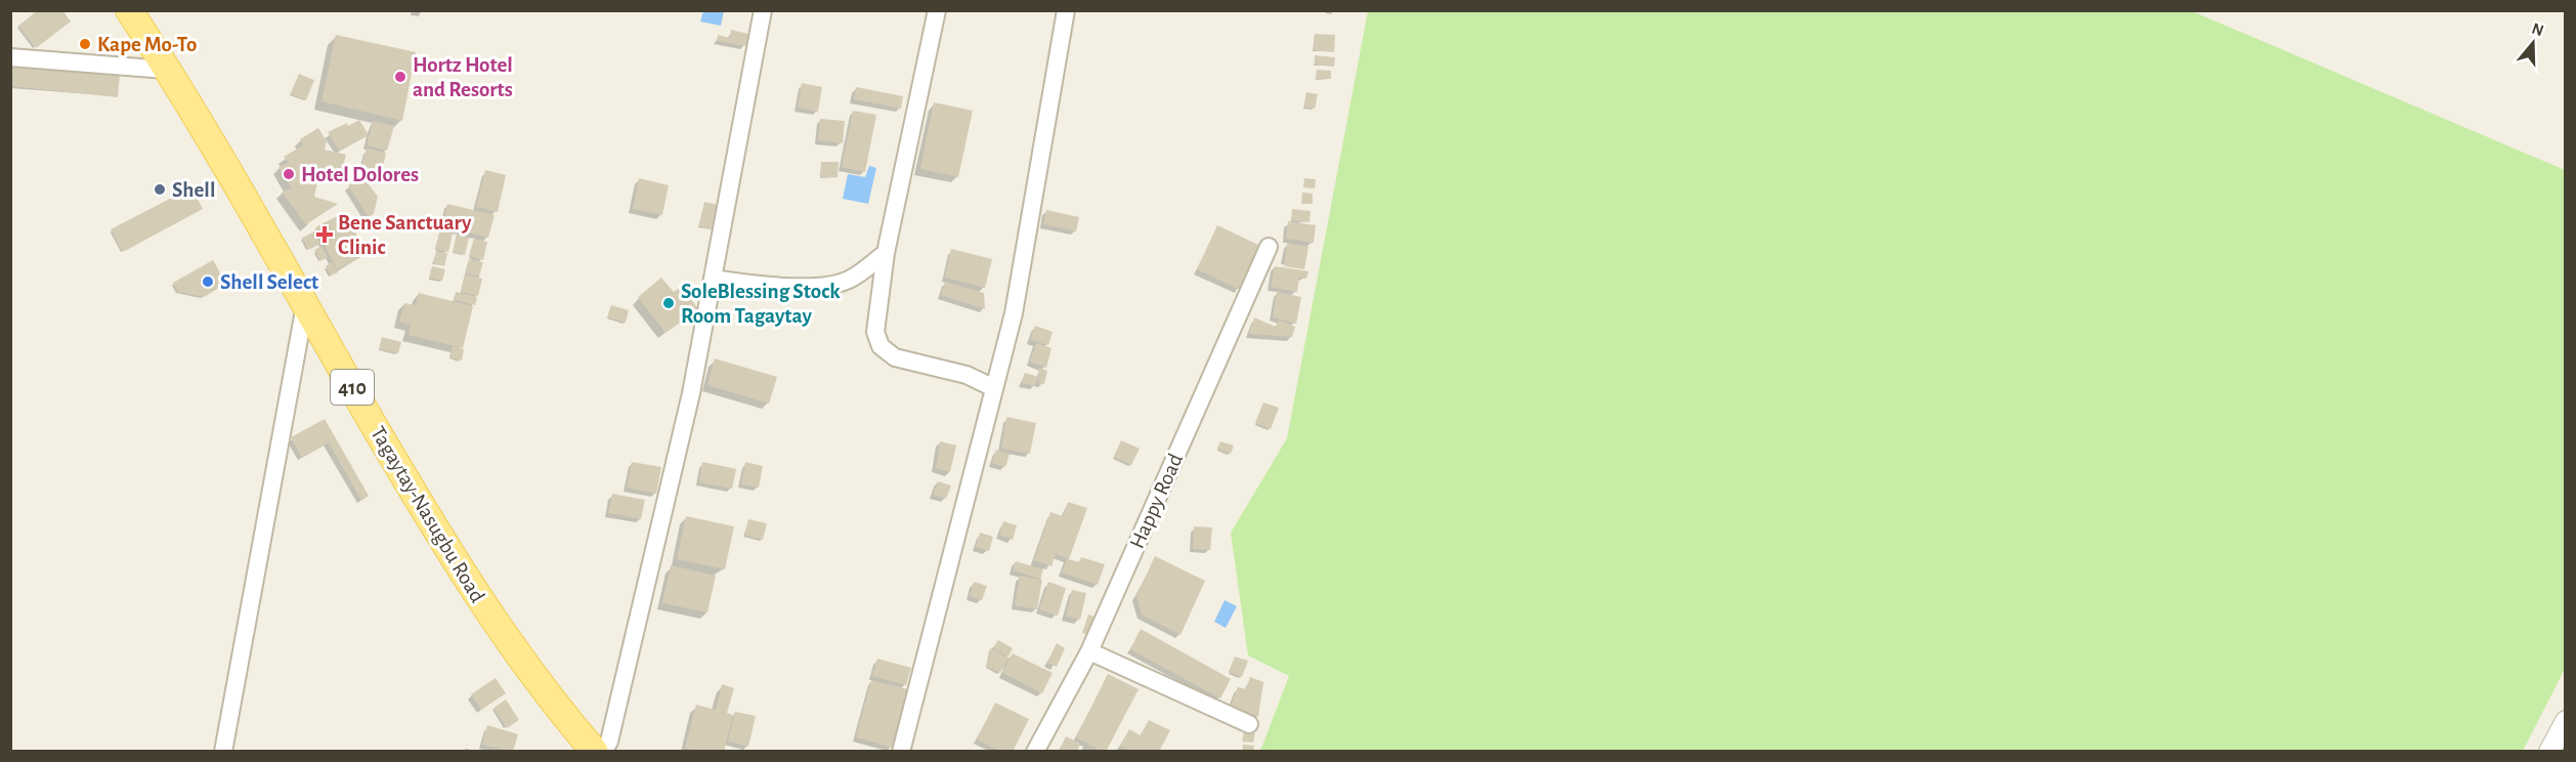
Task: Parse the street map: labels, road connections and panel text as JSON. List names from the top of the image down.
{
  "streets": {
    "main road": ["410", "Tagaytay-Nasugbu Road"],
    "street": ["Happy Road"]
  },
  "places": {
    "other": [
      "Kape Mo-To",
      "Hortz Hotel and Resorts",
      "Hotel Dolores",
      "Shell",
      "Shell Select",
      "SoleBlessing Stock Room Tagaytay"
    ],
    "health": ["Bene Sanctuary Clinic"]
  },
  "north": "top"
}
